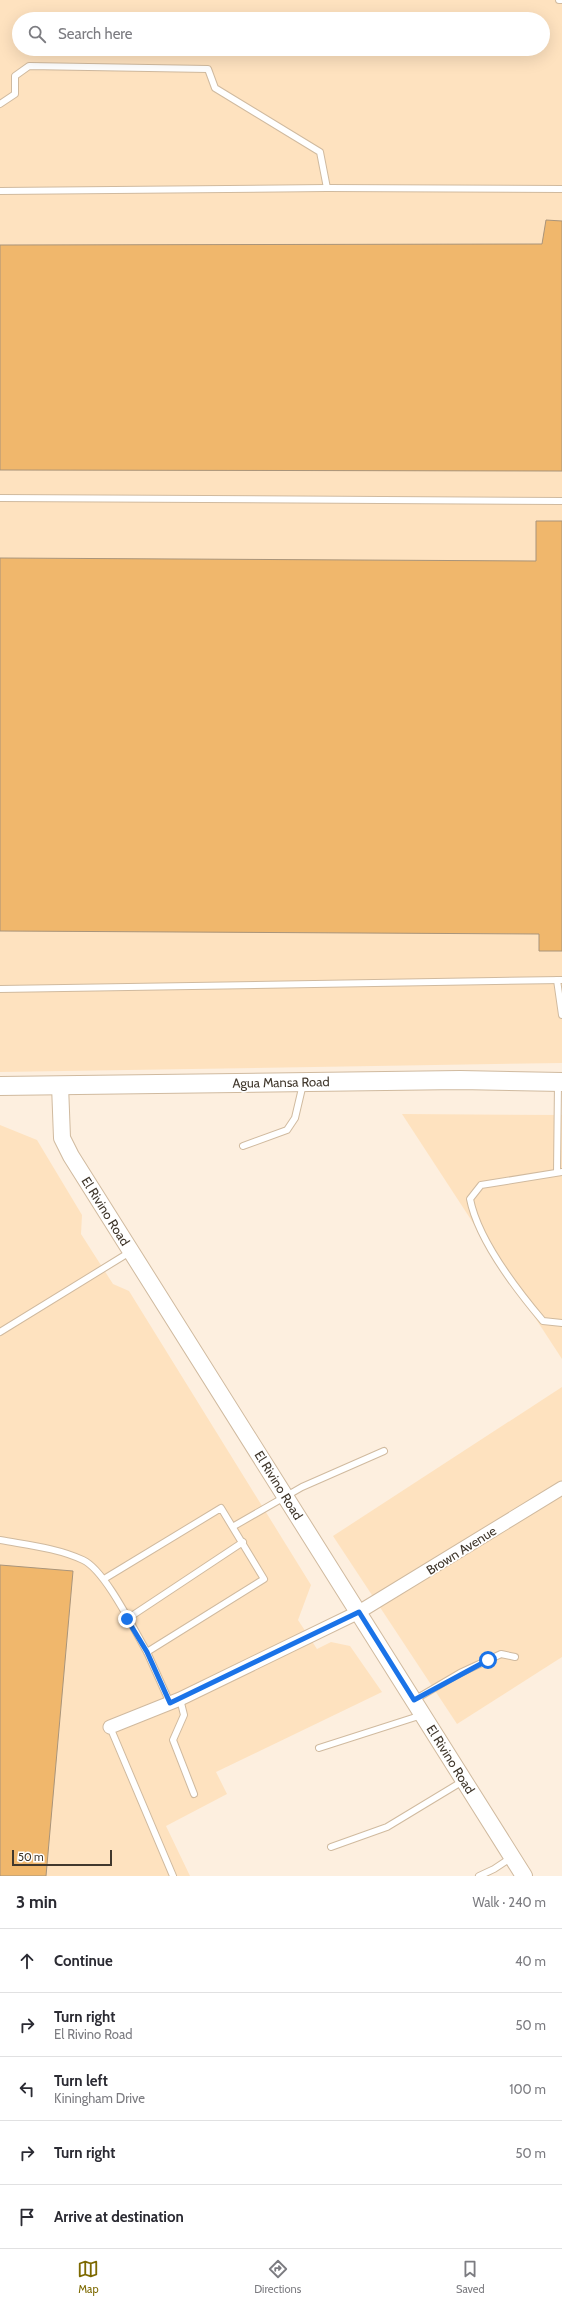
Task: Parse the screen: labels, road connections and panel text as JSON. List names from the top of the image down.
{
  "streets": {
    "main road": ["Agua Mansa Road"],
    "street": ["El Rivino Road", "Brown Avenue"]
  },
  "crossings": [
    ["Agua Mansa Road", "El Rivino Road"],
    ["El Rivino Road", "Brown Avenue"]
  ],
  "scale_bar": "50 m",
  "page": {
    "search": "Search here",
    "scale": "50 m",
    "heading": ["3 min", "Walk · 240 m"],
    "list": [
      ["Continue", "40 m"],
      ["Turn right", "El Rivino Road", "50 m"],
      ["Turn left", "Kiningham Drive", "100 m"],
      ["Turn right", "50 m"],
      "Arrive at destination"
    ],
    "nav": ["Map", "Directions", "Saved"]
  }
}
